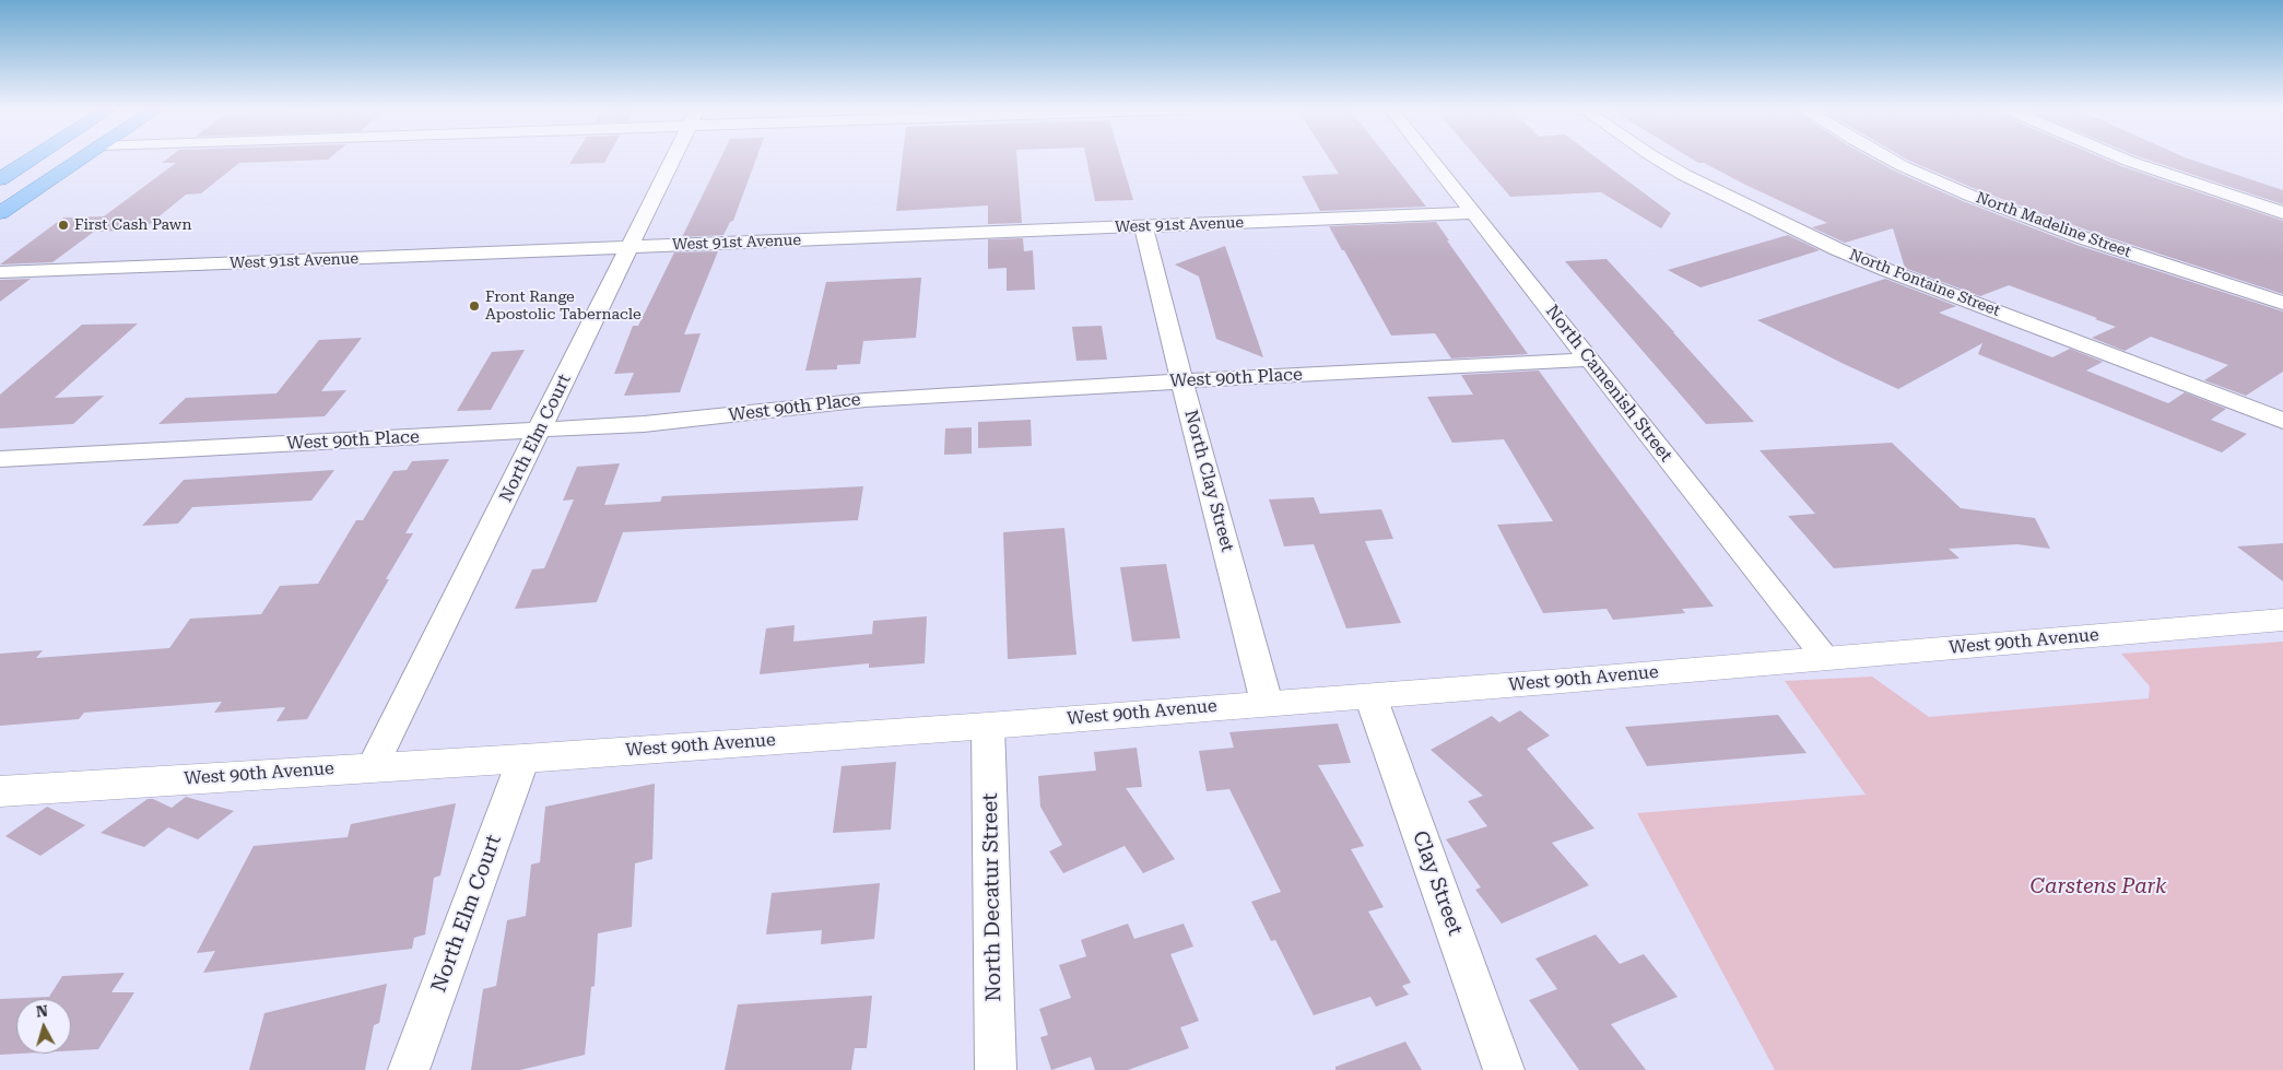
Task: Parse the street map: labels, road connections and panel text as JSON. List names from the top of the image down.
{
  "streets": {
    "street": [
      "West 91st Avenue",
      "North Madeline Street",
      "North Fontaine Street",
      "West 90th Place",
      "North Camenish Street",
      "North Elm Court",
      "North Clay Street",
      "West 90th Avenue",
      "Clay Street",
      "North Decatur Street"
    ]
  },
  "crossings": [
    ["West 91st Avenue", "North Camenish Street"],
    ["West 91st Avenue", "North Elm Court"],
    ["West 91st Avenue", "North Clay Street"],
    ["West 90th Place", "North Camenish Street"],
    ["West 90th Place", "North Elm Court"],
    ["West 90th Place", "North Clay Street"],
    ["North Camenish Street", "West 90th Avenue"],
    ["North Elm Court", "West 90th Avenue"],
    ["North Clay Street", "West 90th Avenue"],
    ["West 90th Avenue", "Clay Street"],
    ["West 90th Avenue", "North Decatur Street"]
  ],
  "parks": ["Carstens Park"],
  "places": ["First Cash Pawn", "Front Range Apostolic Tabernacle"],
  "north": "top"
}
